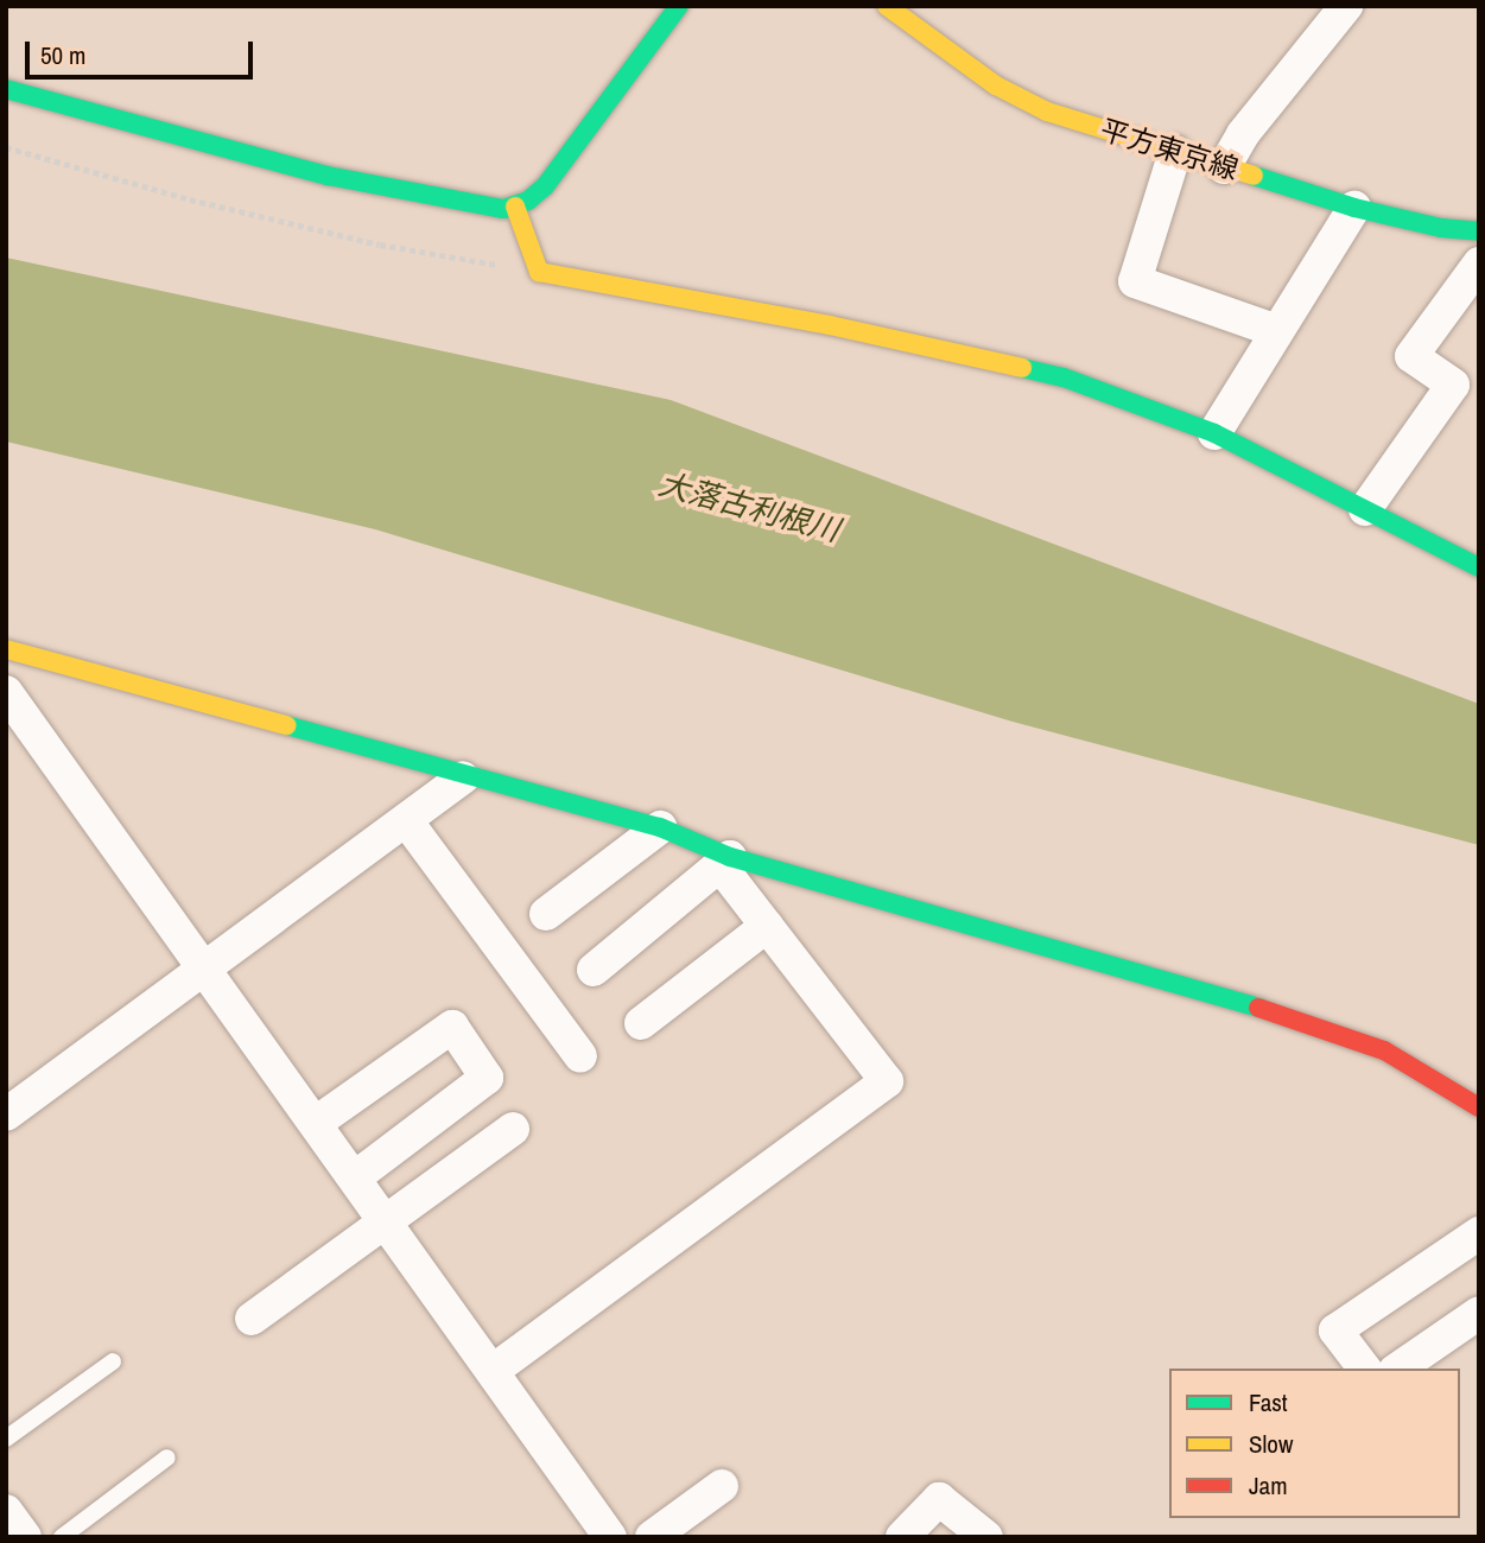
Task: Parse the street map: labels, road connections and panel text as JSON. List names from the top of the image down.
{
  "streets": {
    "street": ["平方東京線"]
  },
  "water": ["大落古利根川"],
  "legend": ["Fast", "Slow", "Jam"],
  "scale_bar": "50 m"
}
